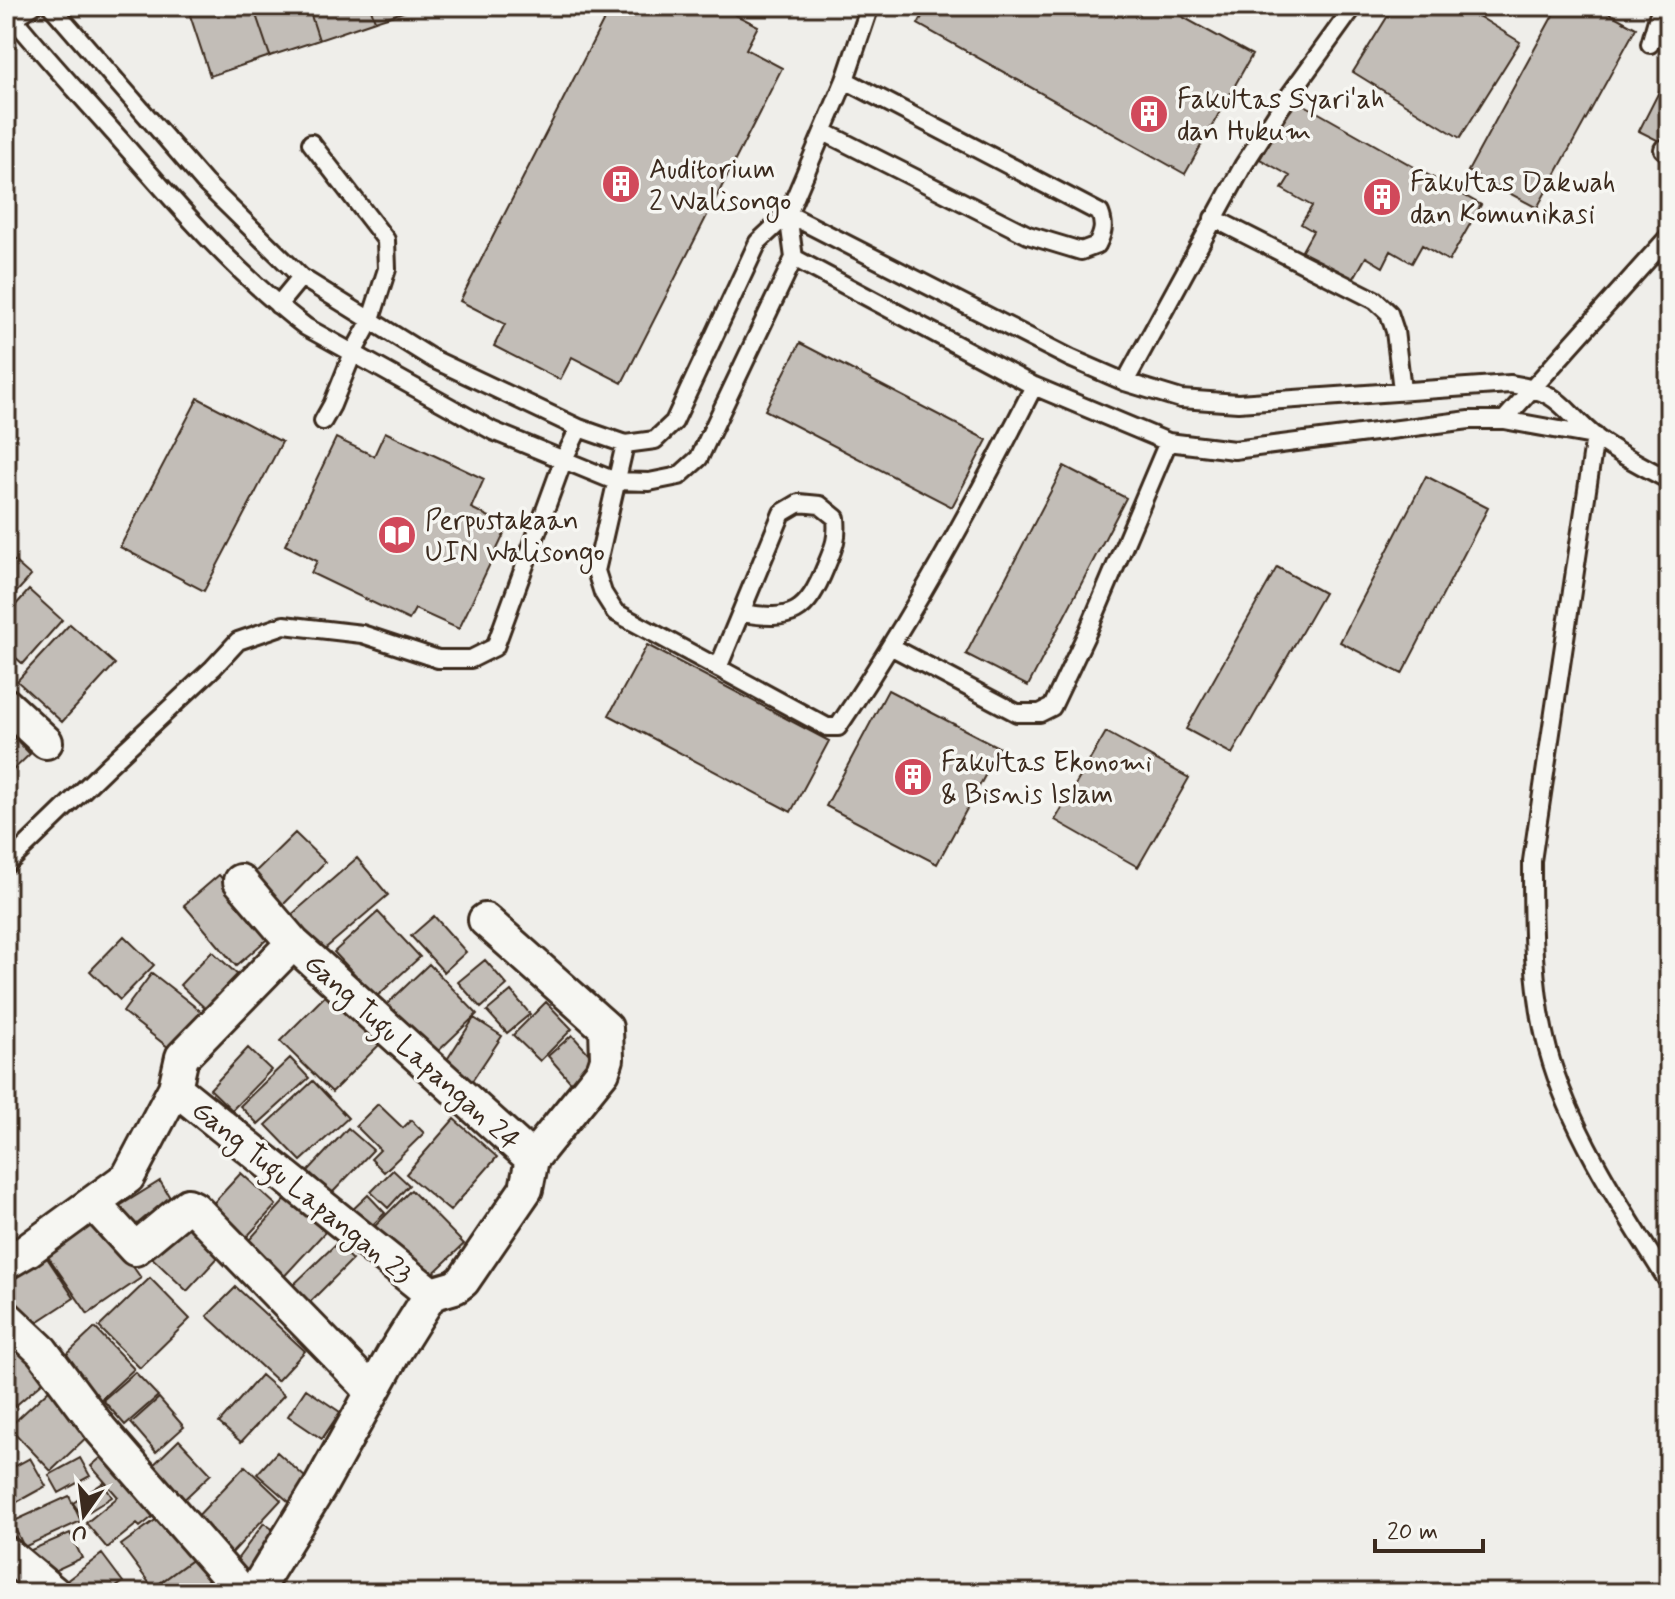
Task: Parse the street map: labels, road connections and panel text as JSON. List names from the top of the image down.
{
  "streets": {
    "street": ["Gang Tugu Lapangan 24", "Gang Tugu Lapangan 23"]
  },
  "crossings": [
    ["Gang Tugu Lapangan 24", "Gang Tugu Lapangan 23"]
  ],
  "places": {
    "building": [
      "Fakultas Syari'ah dan Hukum",
      "Auditorium 2 Walisongo",
      "Fakultas Dakwah dan Komunikasi",
      "Fakultas Ekonomi & Bisnis Islam"
    ],
    "library": ["Perpustakaan UIN Walisongo"]
  },
  "scale_bar": "20 m",
  "north": "bottom"
}
